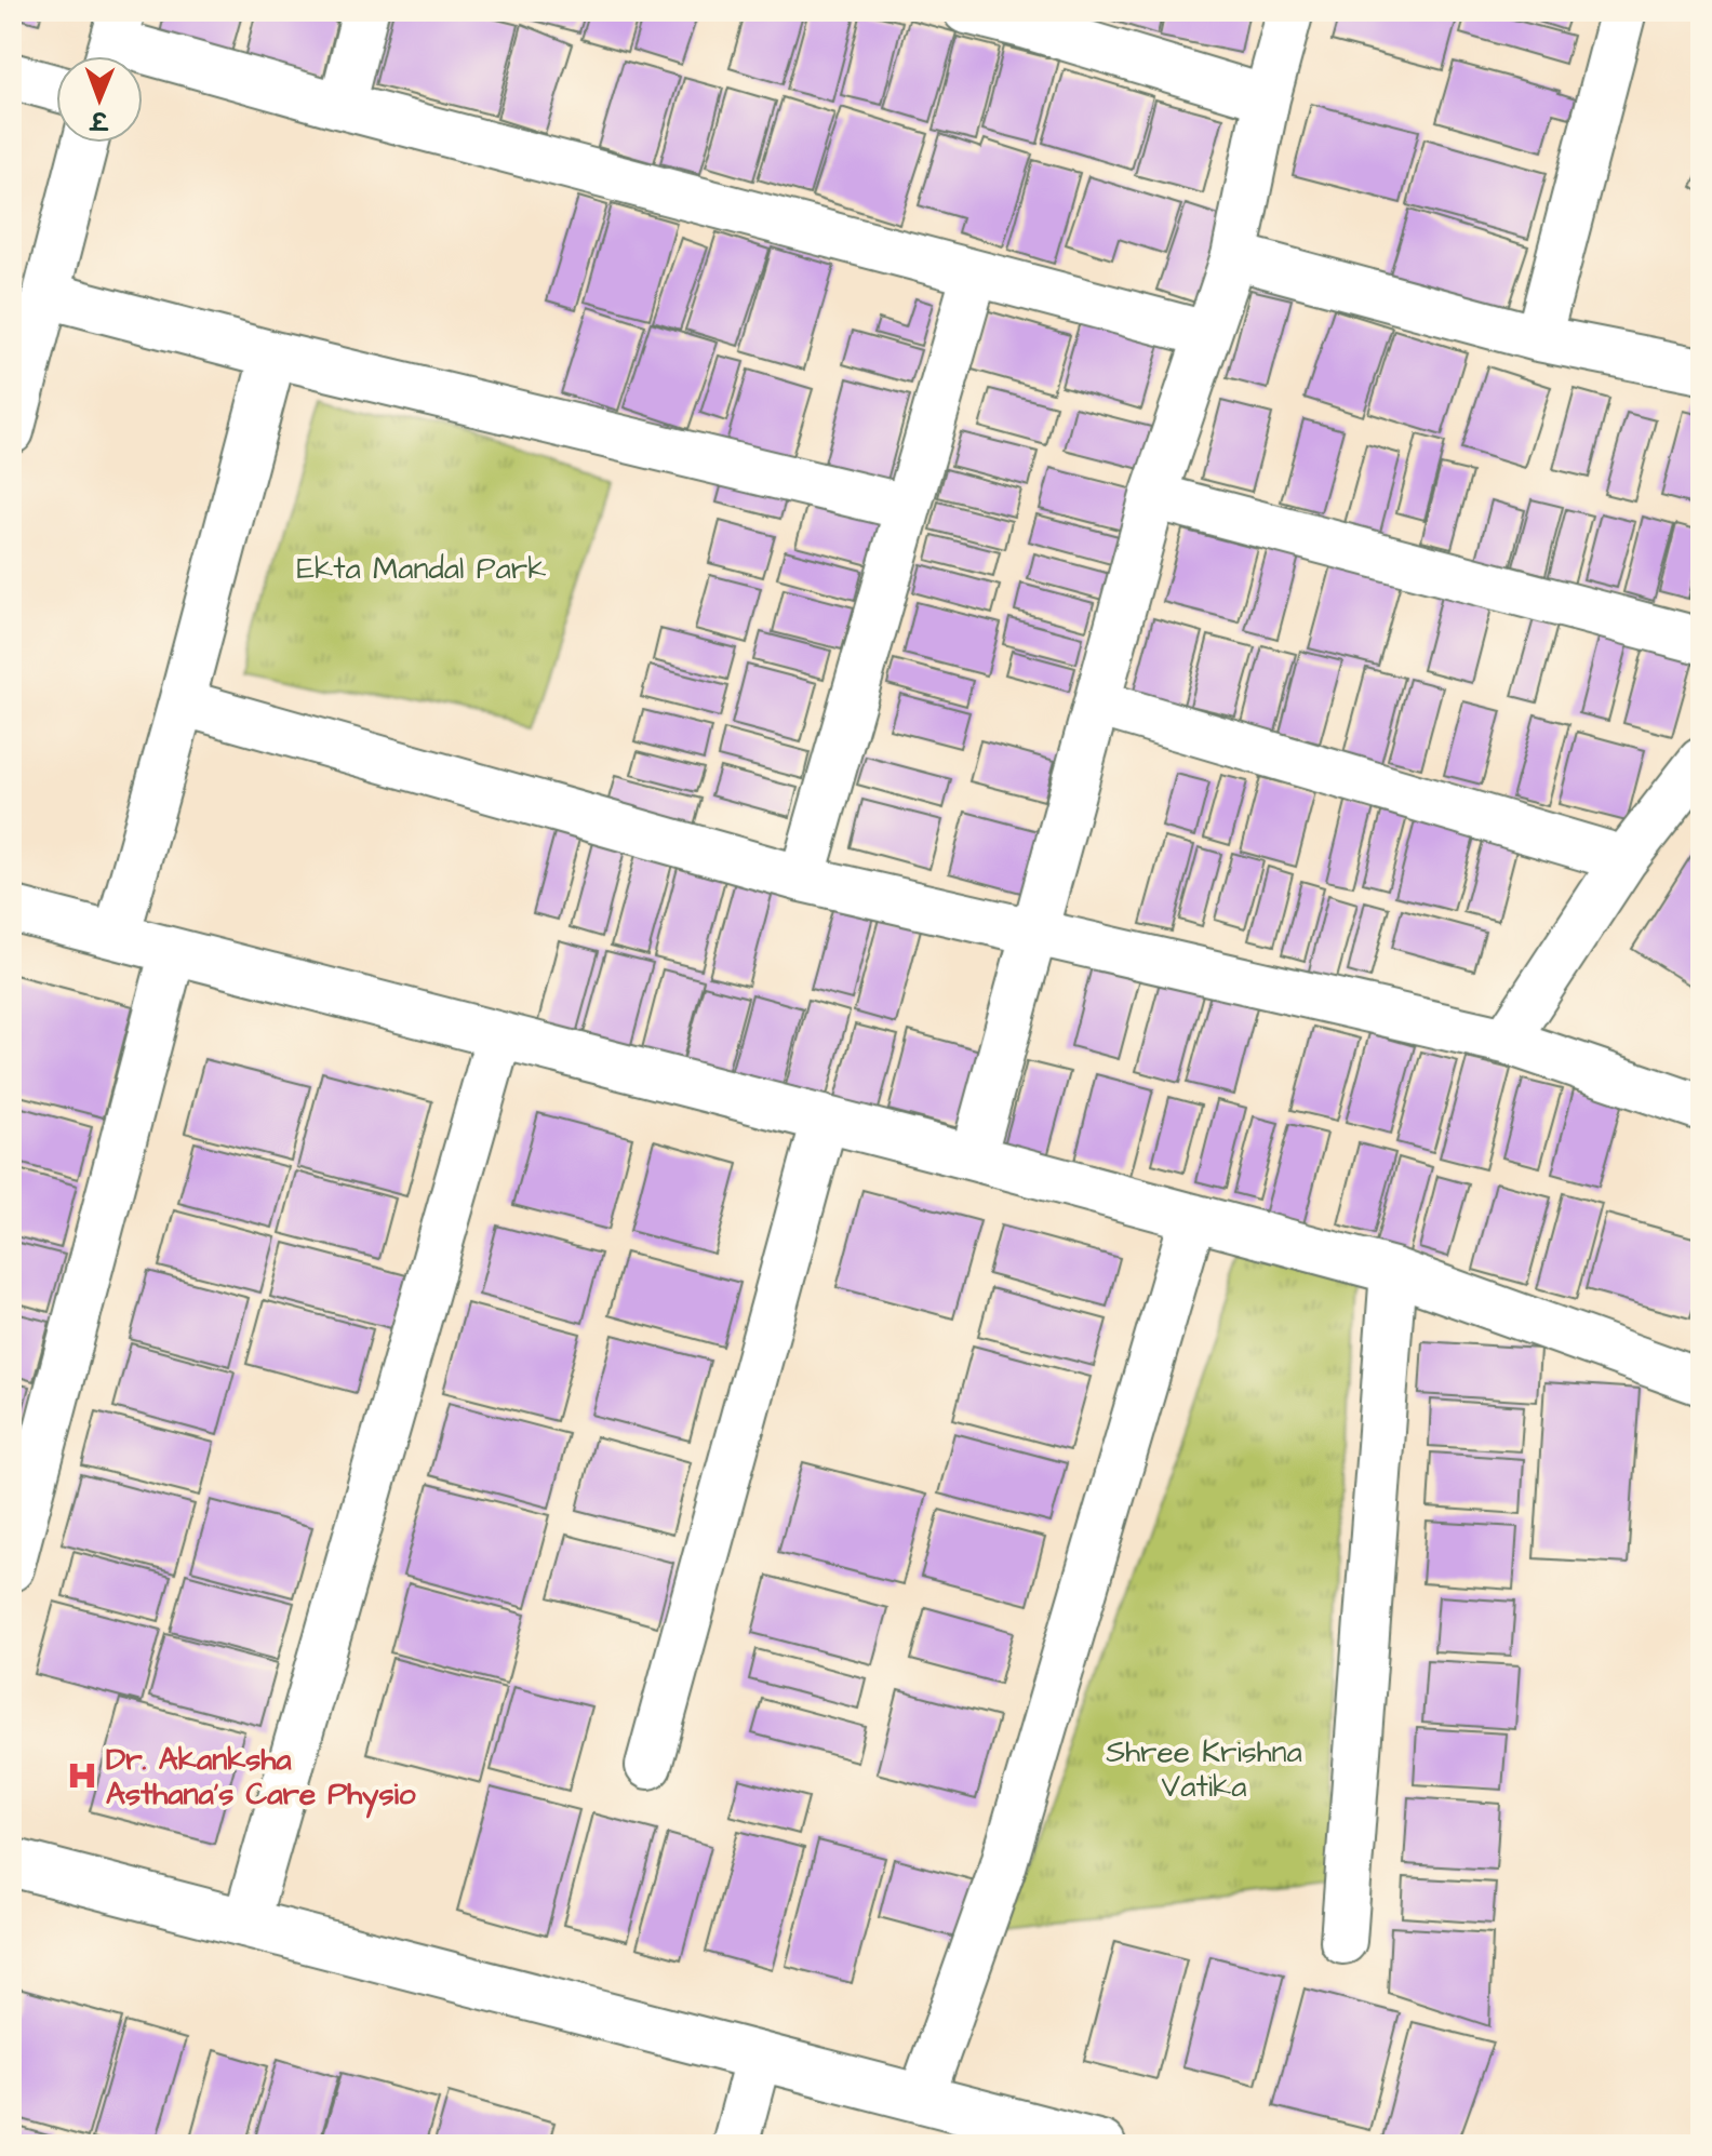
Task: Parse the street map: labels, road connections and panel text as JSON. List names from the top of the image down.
{
  "parks": ["Ekta Mandal Park", "Shree Krishna Vatika"],
  "places": {
    "hospital": ["Dr. Akanksha Asthana's Care Physio"]
  },
  "north": "bottom"
}
